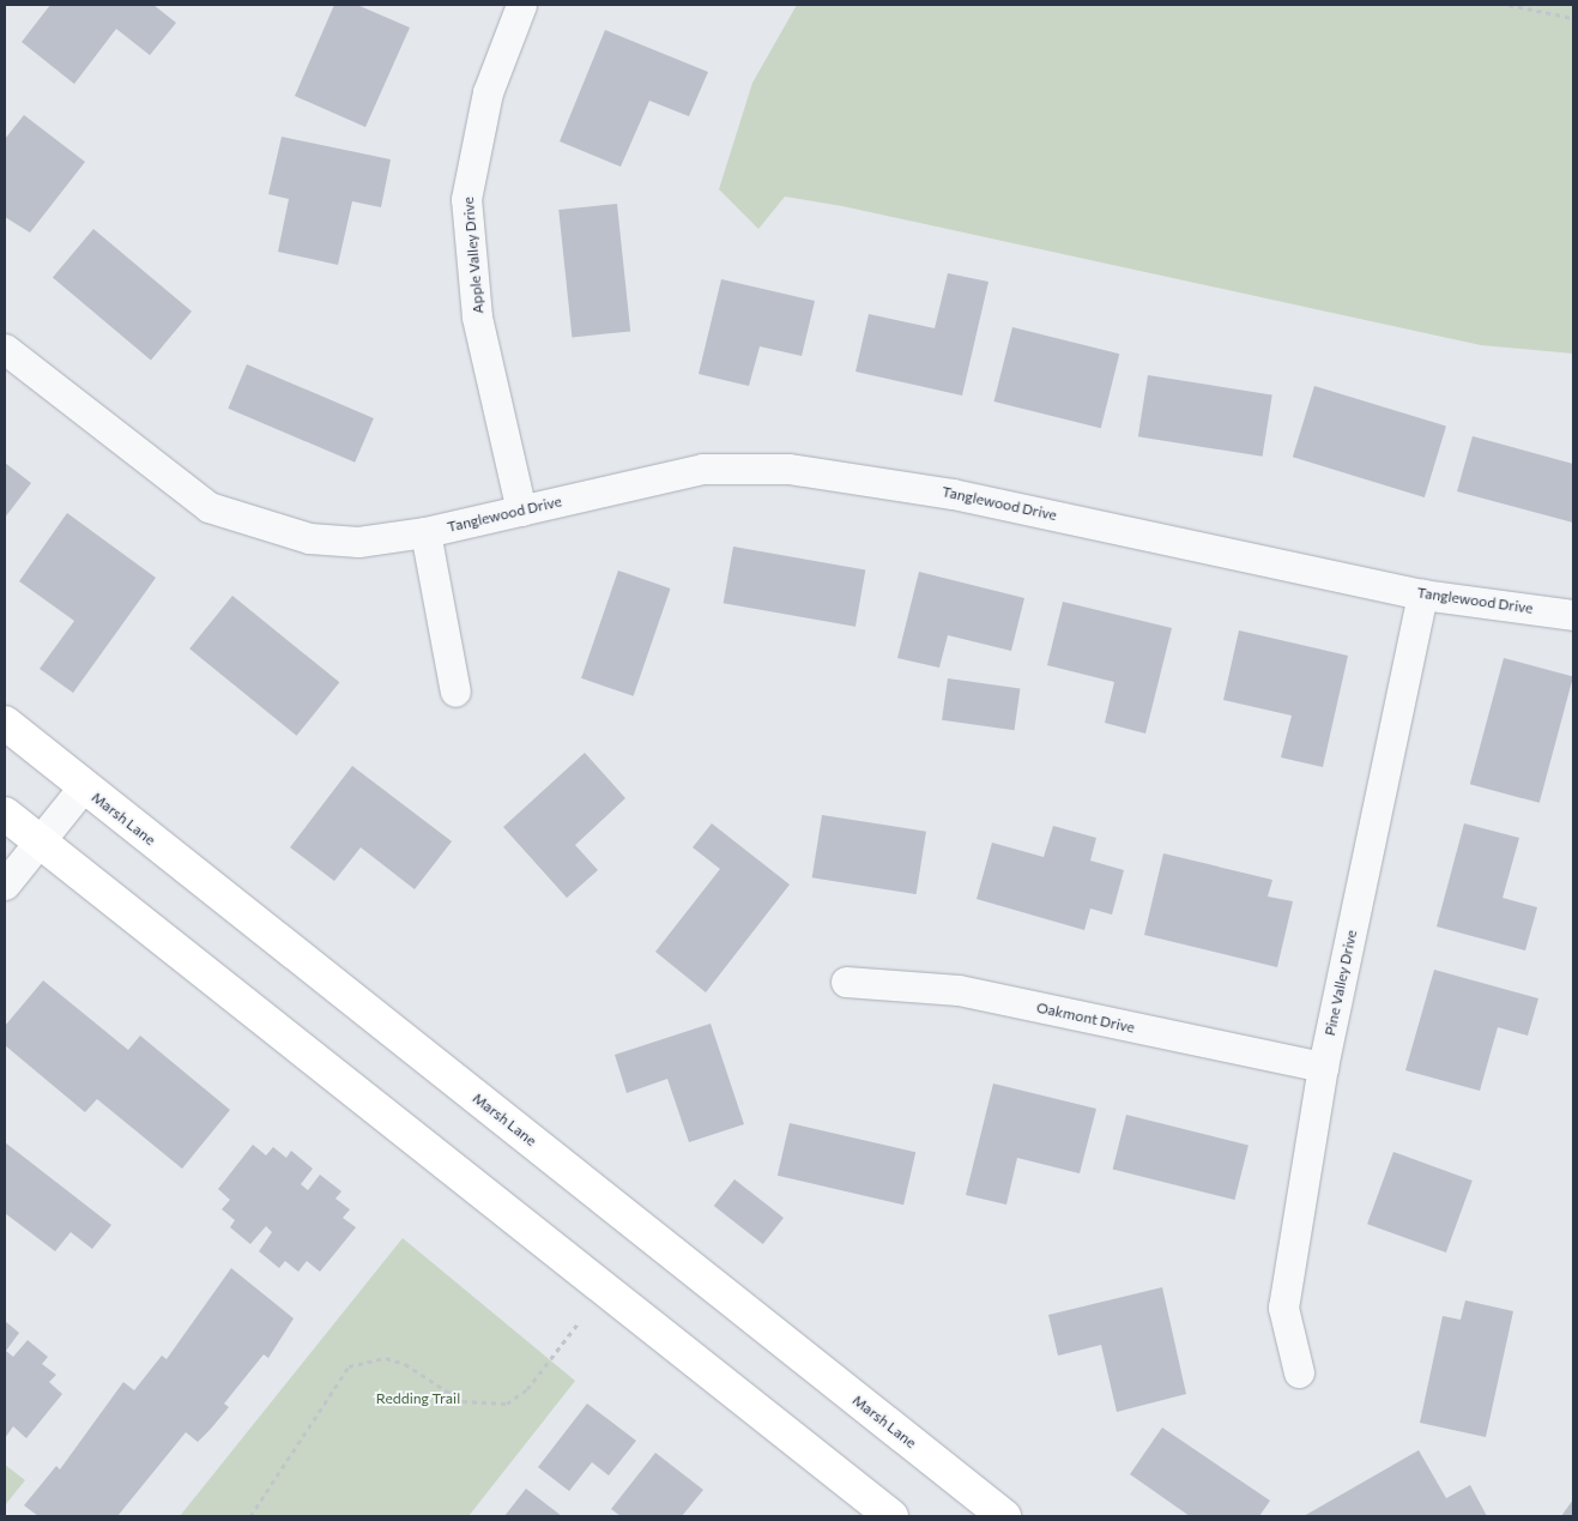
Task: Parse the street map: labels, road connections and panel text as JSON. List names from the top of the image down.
{
  "streets": {
    "main road": ["Marsh Lane"],
    "street": [
      "Apple Valley Drive",
      "Tanglewood Drive",
      "Pine Valley Drive",
      "Oakmont Drive"
    ]
  },
  "crossings": [
    ["Apple Valley Drive", "Tanglewood Drive"],
    ["Tanglewood Drive", "Pine Valley Drive"],
    ["Pine Valley Drive", "Oakmont Drive"]
  ],
  "parks": ["Redding Trail"]
}
